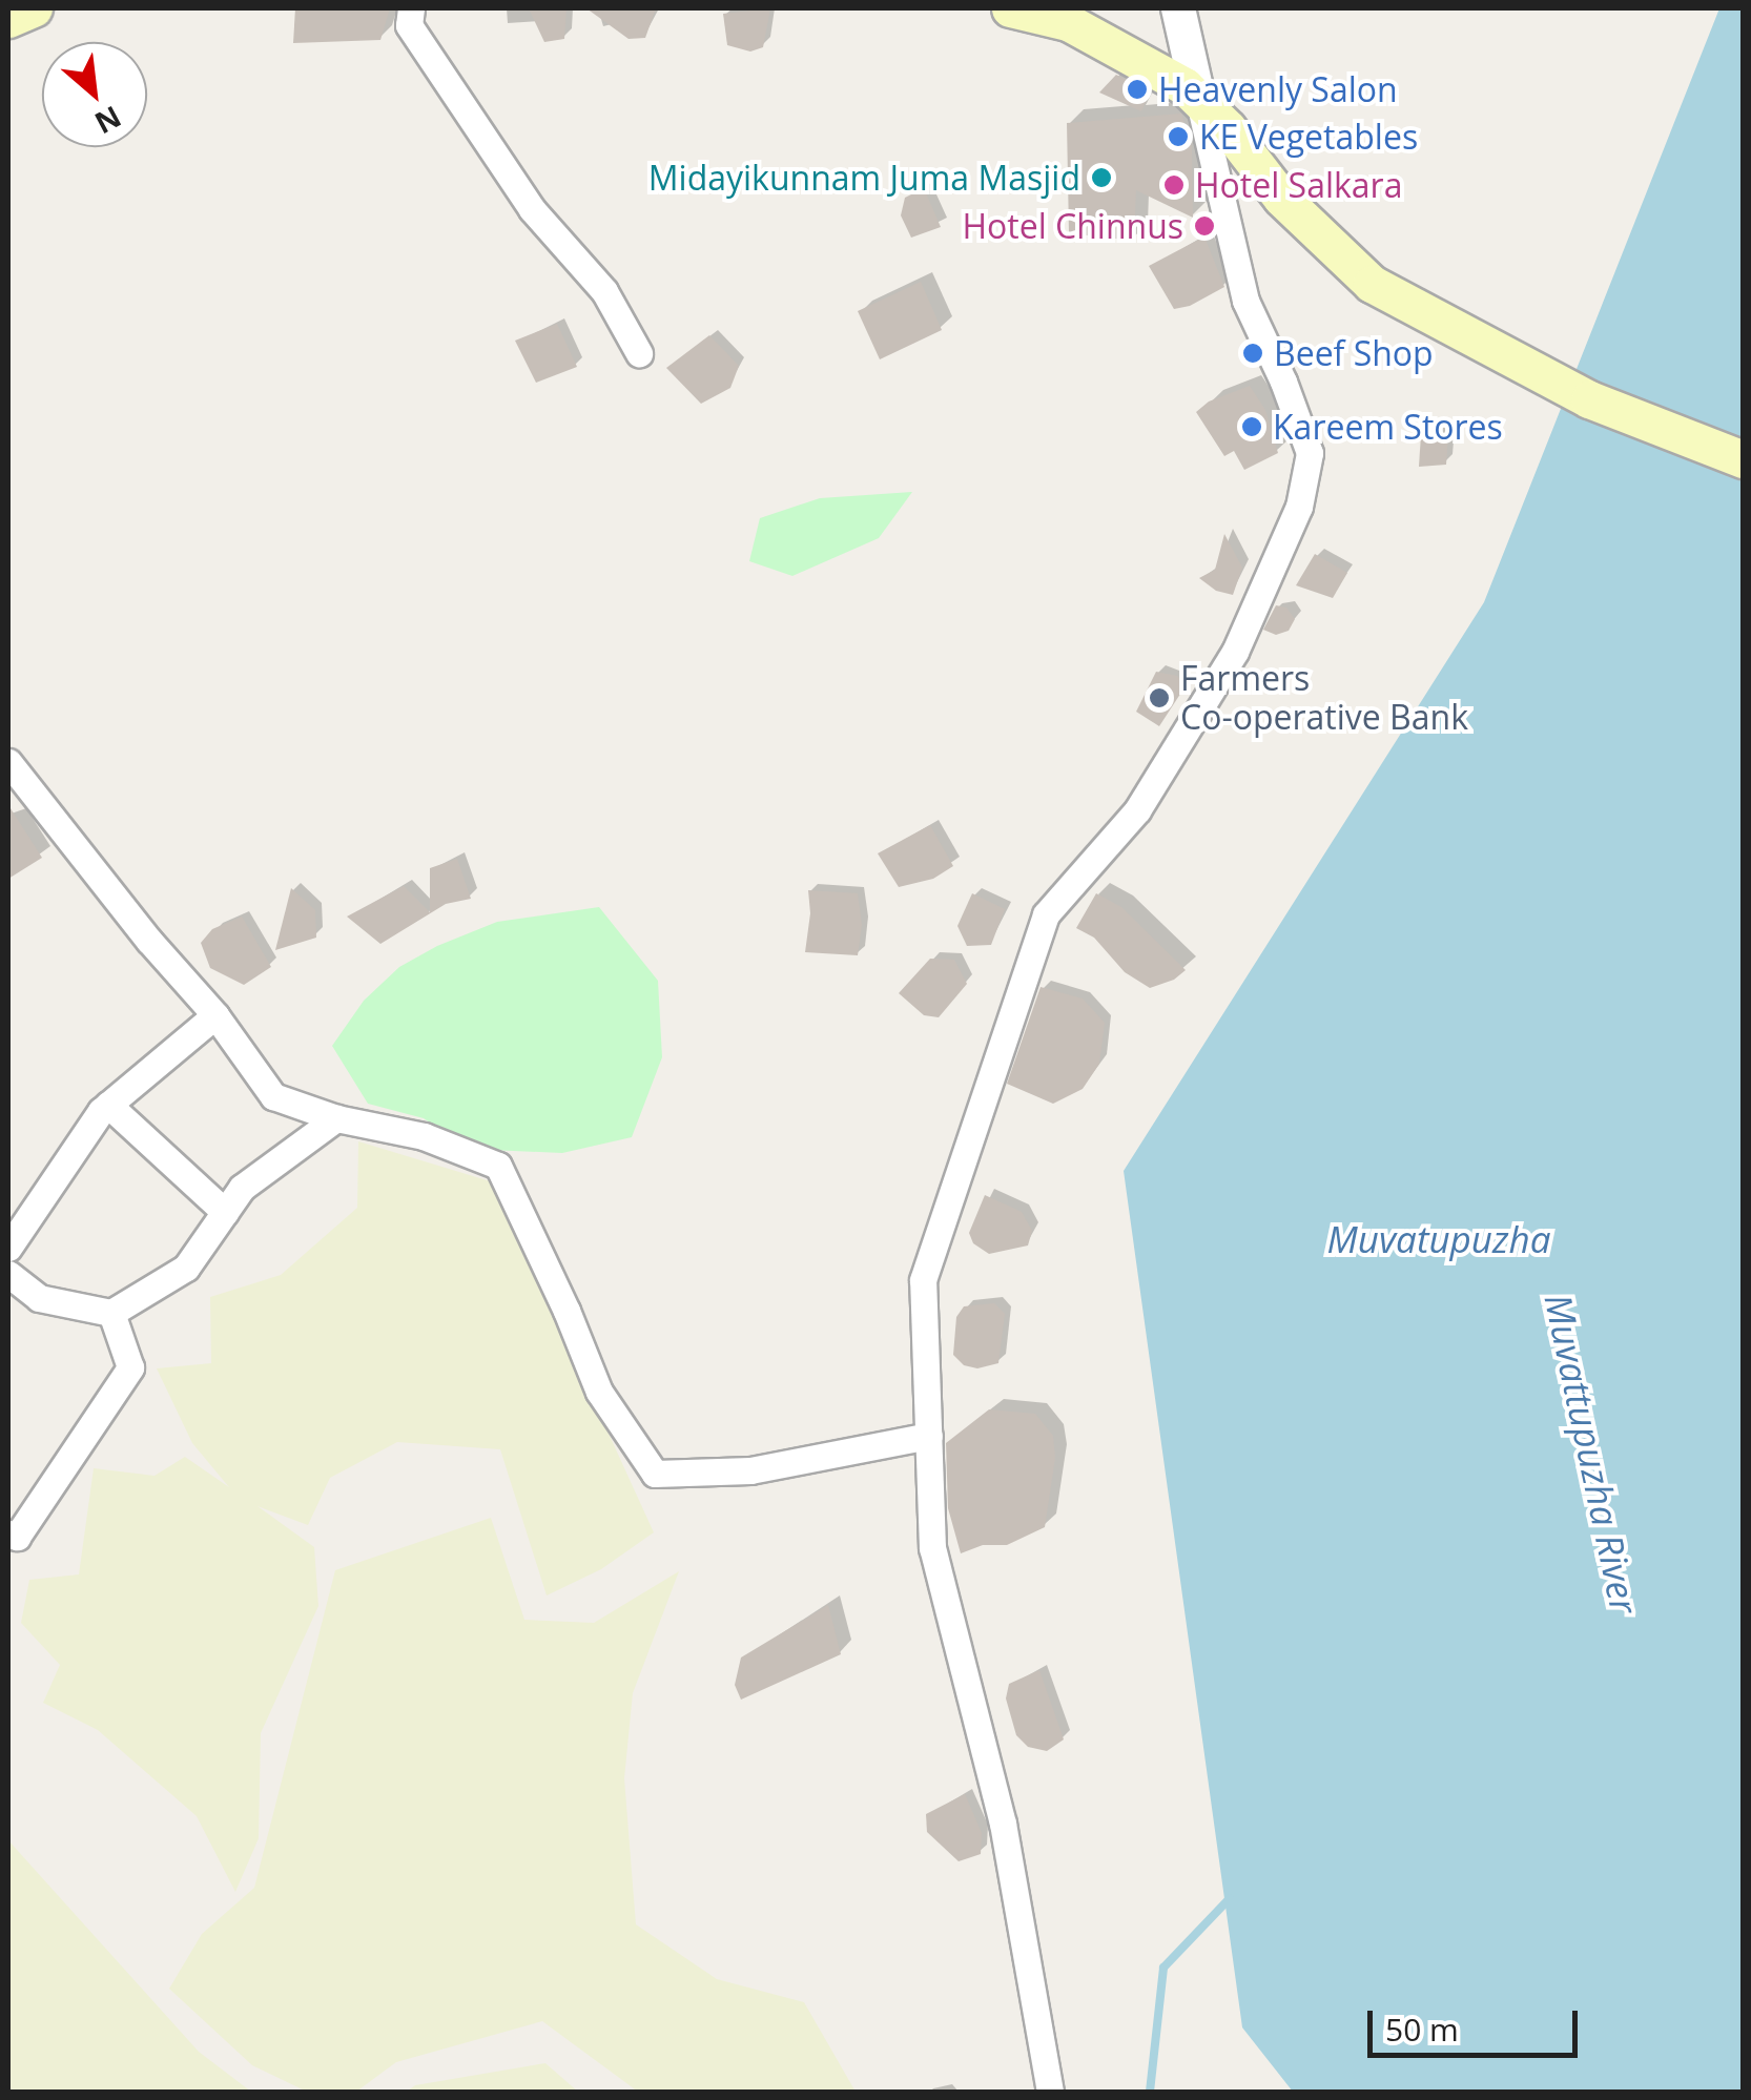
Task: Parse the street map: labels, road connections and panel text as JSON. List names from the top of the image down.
{
  "water": ["Muvatupuzha", "Muvattupuzha River"],
  "places": [
    "Heavenly Salon",
    "KE Vegetables",
    "Midayikunnam Juma Masjid",
    "Hotel Salkara",
    "Hotel Chinnus",
    "Beef Shop",
    "Kareem Stores",
    "Farmers Co-operative Bank"
  ],
  "scale_bar": "50 m",
  "north": "bottom right"
}
